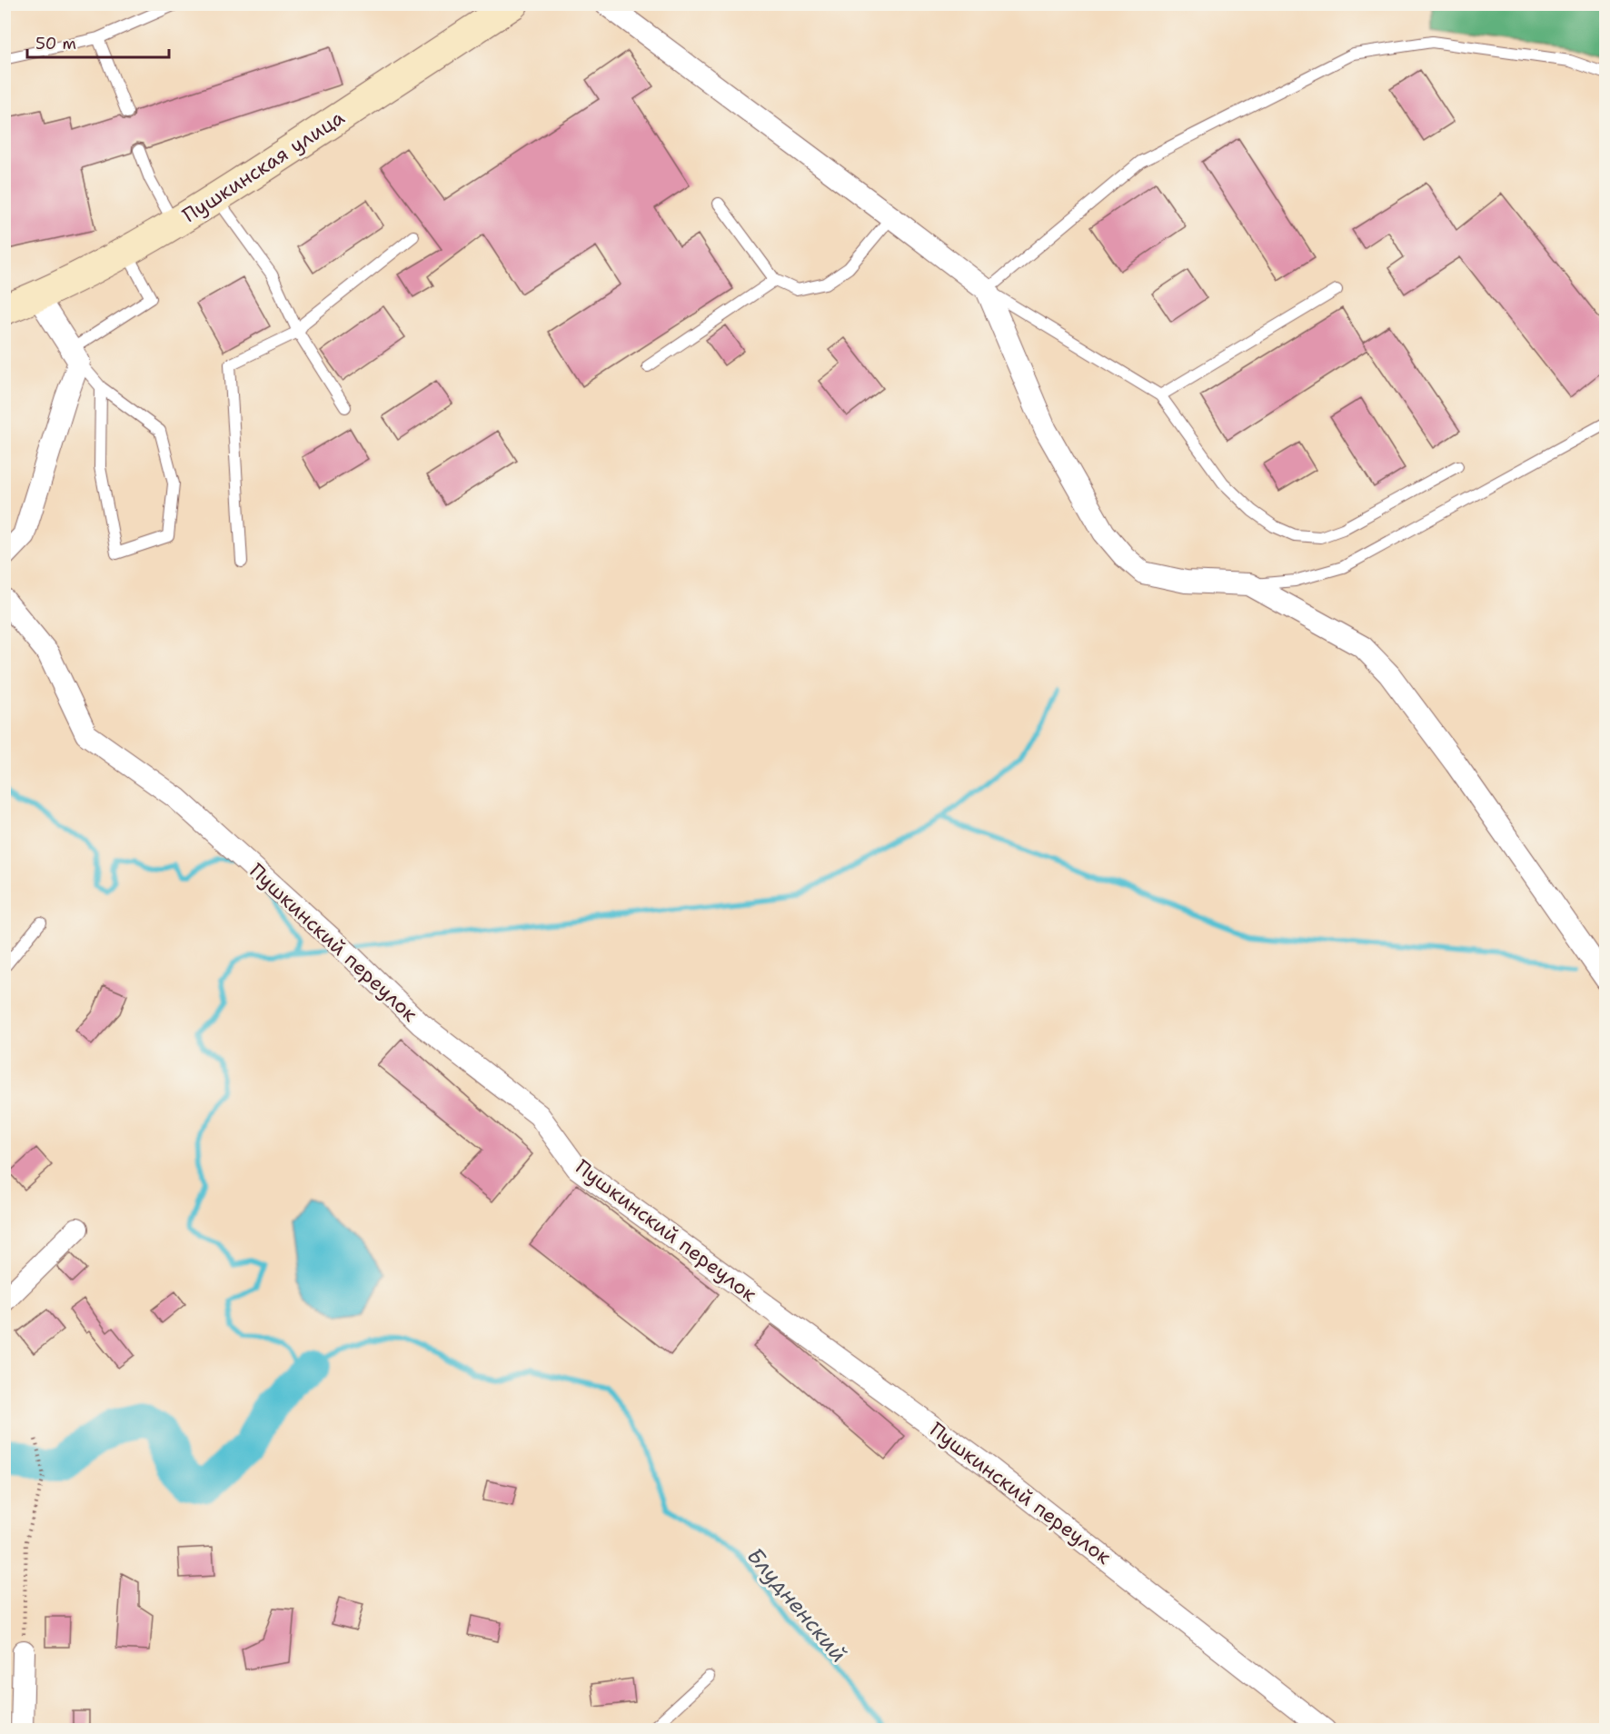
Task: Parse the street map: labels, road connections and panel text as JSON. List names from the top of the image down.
{
  "streets": {
    "street": ["Пушкинская улица", "Пушкинский переулок"]
  },
  "water": ["Блудненский"],
  "scale_bar": "50 m"
}
